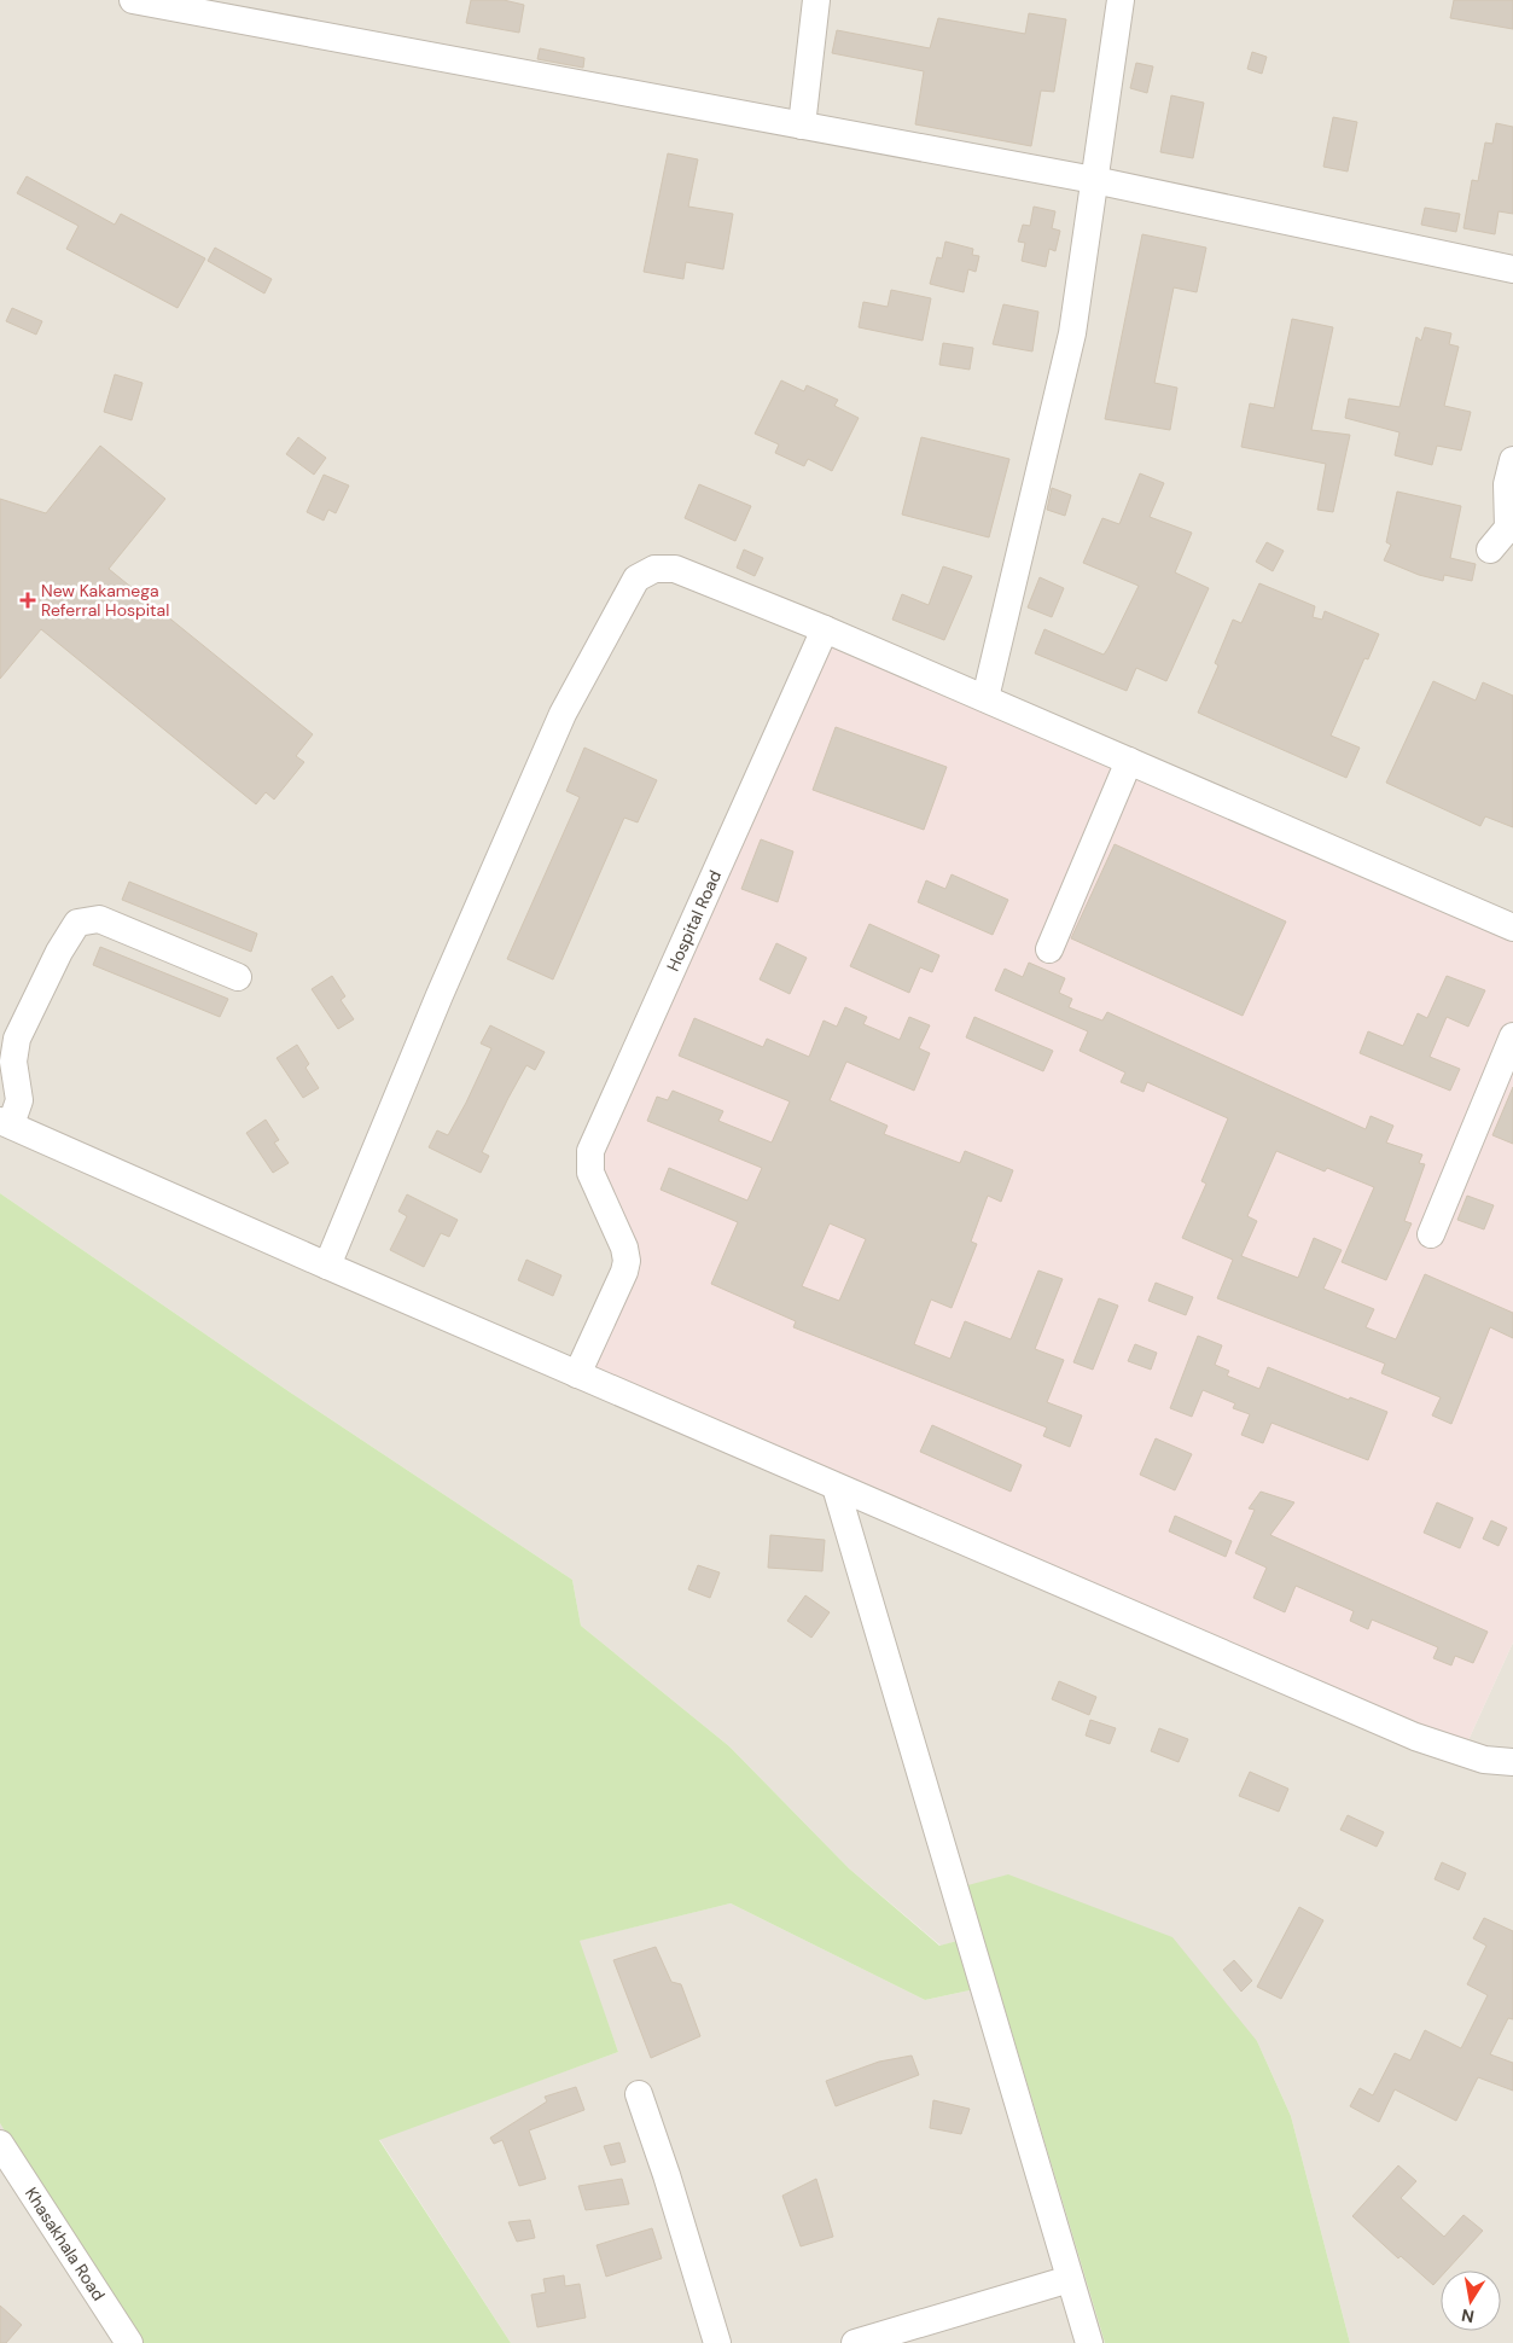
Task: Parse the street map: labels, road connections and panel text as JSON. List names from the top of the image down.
{
  "streets": {
    "street": ["Hospital Road", "Khasakhala Road"]
  },
  "places": {
    "health": ["New Kakamega Referral Hospital"]
  },
  "north": "bottom"
}
